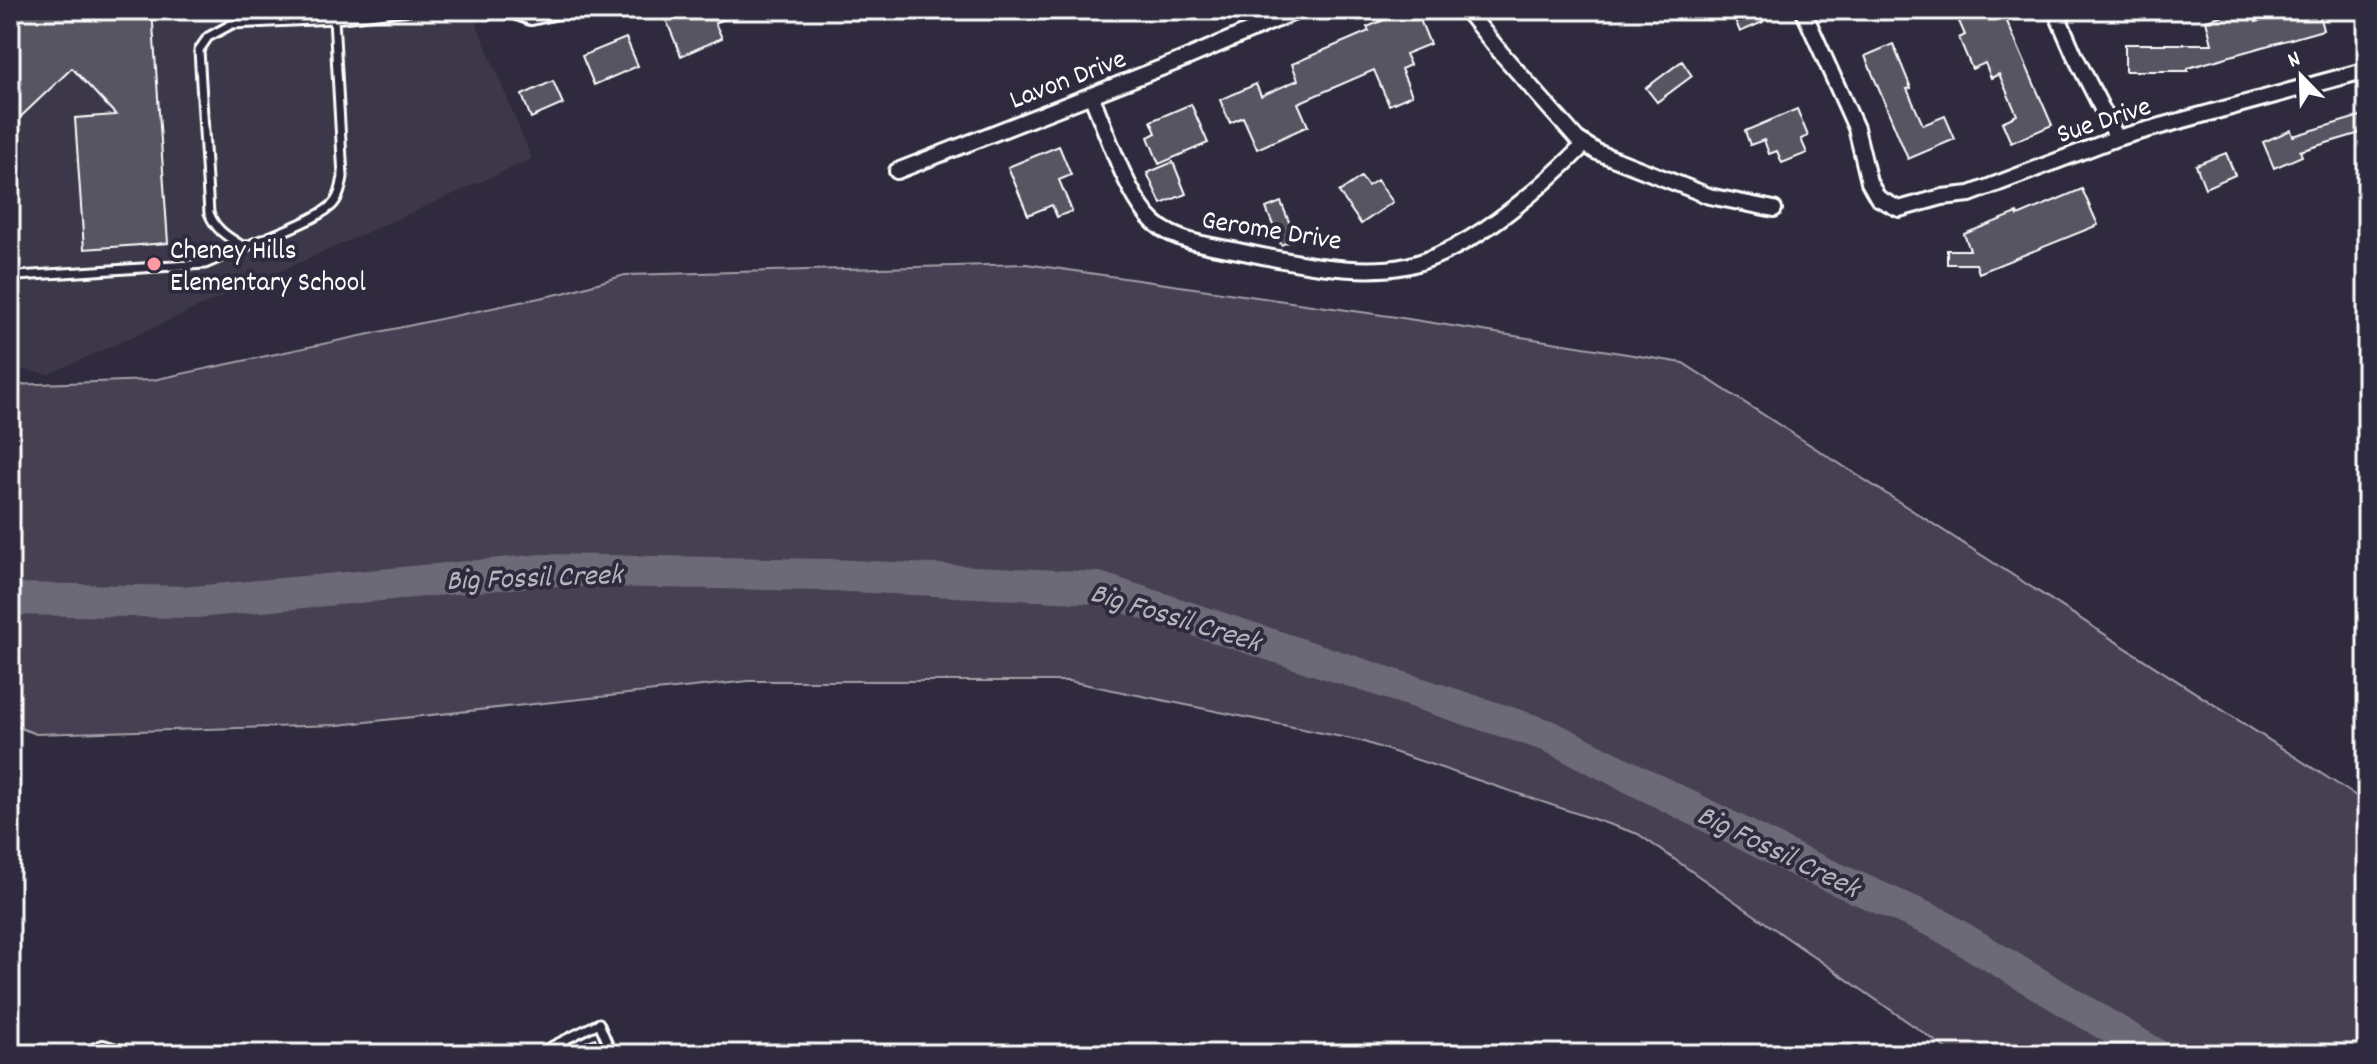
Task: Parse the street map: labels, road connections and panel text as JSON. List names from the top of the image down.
{
  "streets": {
    "street": ["Lavon Drive", "Sue Drive", "Gerome Drive"]
  },
  "crossings": [
    ["Lavon Drive", "Gerome Drive"]
  ],
  "water": ["Big Fossil Creek"],
  "places": ["Cheney Hills Elementary School"],
  "north": "top left"
}
